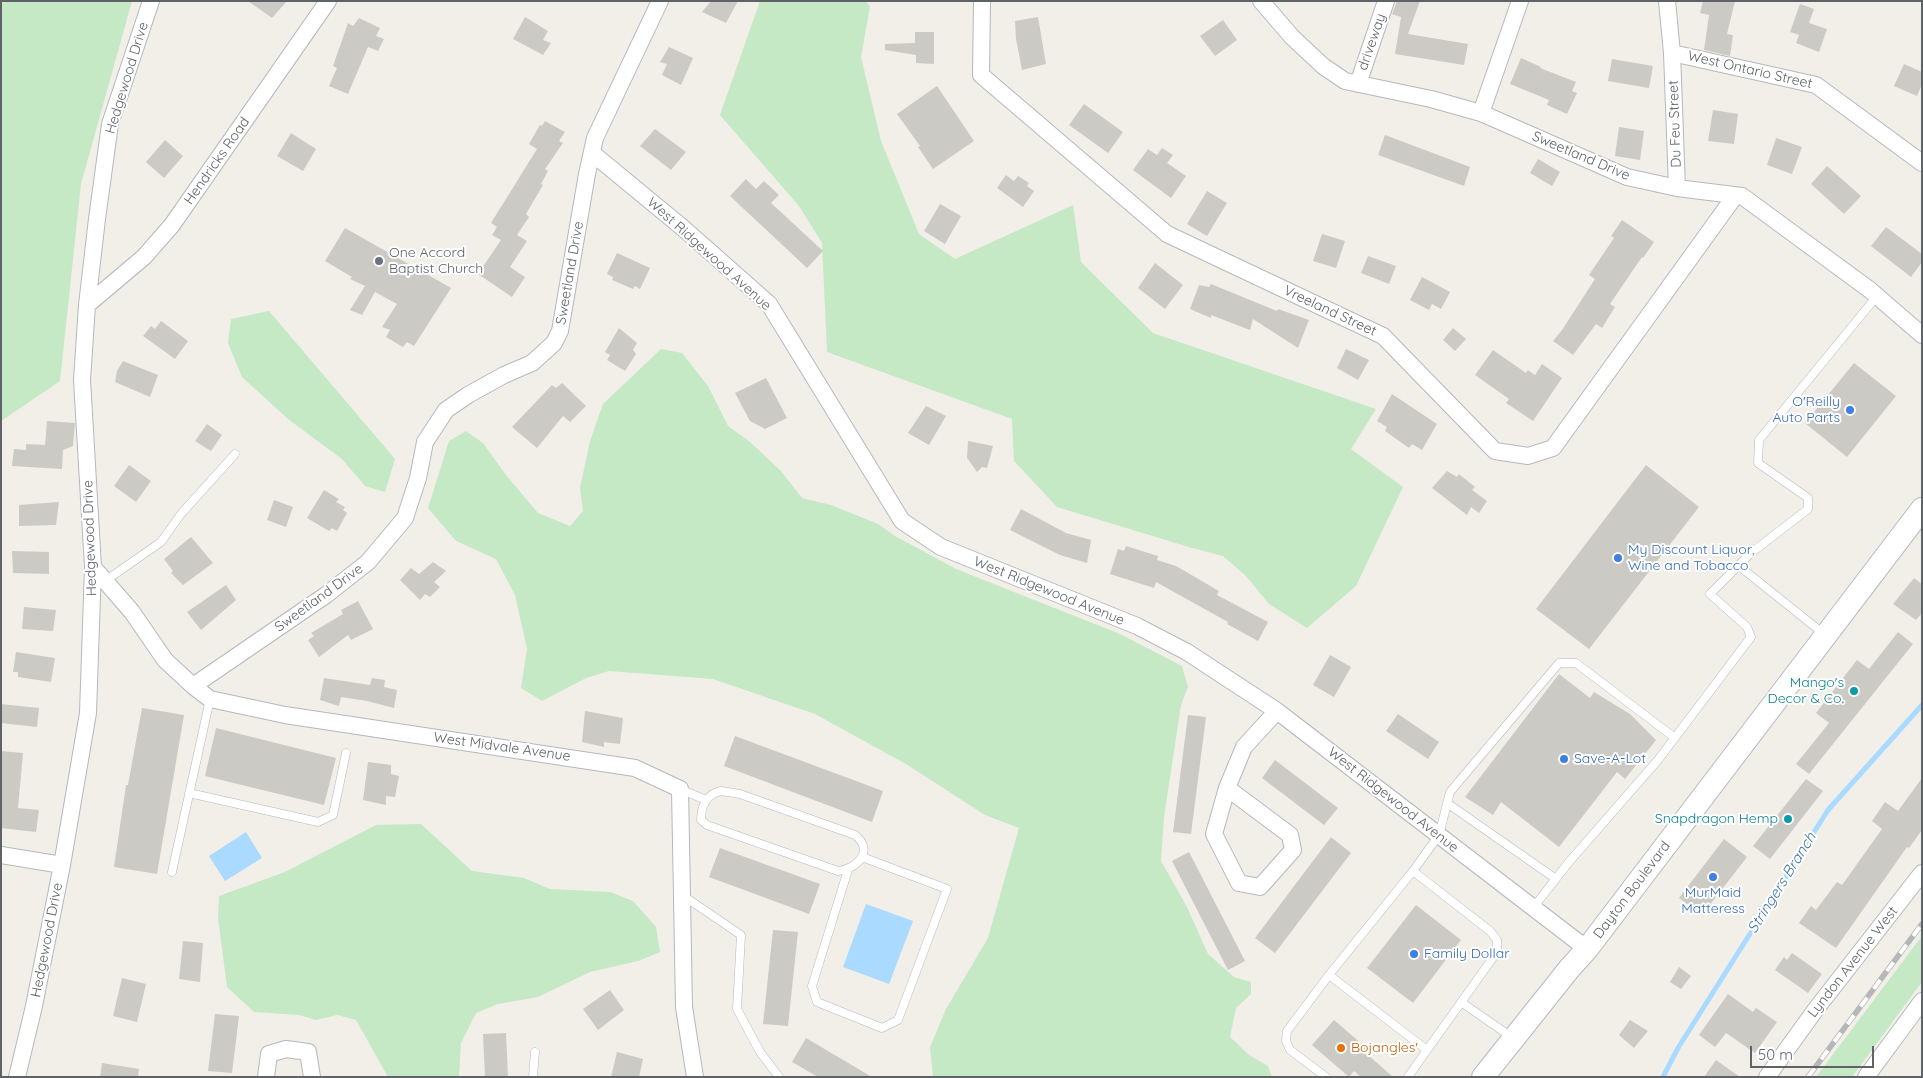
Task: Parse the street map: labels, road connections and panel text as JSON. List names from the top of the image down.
{
  "streets": {
    "main road": ["Dayton Boulevard"],
    "street": [
      "driveway",
      "West Ontario Street",
      "Hedgewood Drive",
      "Du Feu Street",
      "Sweetland Drive",
      "Hendricks Road",
      "West Ridgewood Avenue",
      "Vreeland Street",
      "West Midvale Avenue",
      "Lyndon Avenue West"
    ]
  },
  "crossings": [
    ["driveway", "Sweetland Drive"],
    ["West Ontario Street", "Du Feu Street"],
    ["Hedgewood Drive", "Hendricks Road"],
    ["Hedgewood Drive", "West Midvale Avenue"],
    ["Du Feu Street", "Sweetland Drive"],
    ["Sweetland Drive", "West Ridgewood Avenue"],
    ["Sweetland Drive", "Vreeland Street"],
    ["Sweetland Drive", "West Midvale Avenue"],
    ["West Ridgewood Avenue", "Dayton Boulevard"]
  ],
  "water": ["Stringers Branch"],
  "places": [
    "One Accord Baptist Church",
    "O'Reilly Auto Parts",
    "My Discount Liquor, Wine and Tobacco",
    "Mango's Decor & Co.",
    "Save-A-Lot",
    "Snapdragon Hemp",
    "MurMaid Matteress",
    "Family Dollar",
    "Bojangles'"
  ],
  "scale_bar": "50 m"
}
